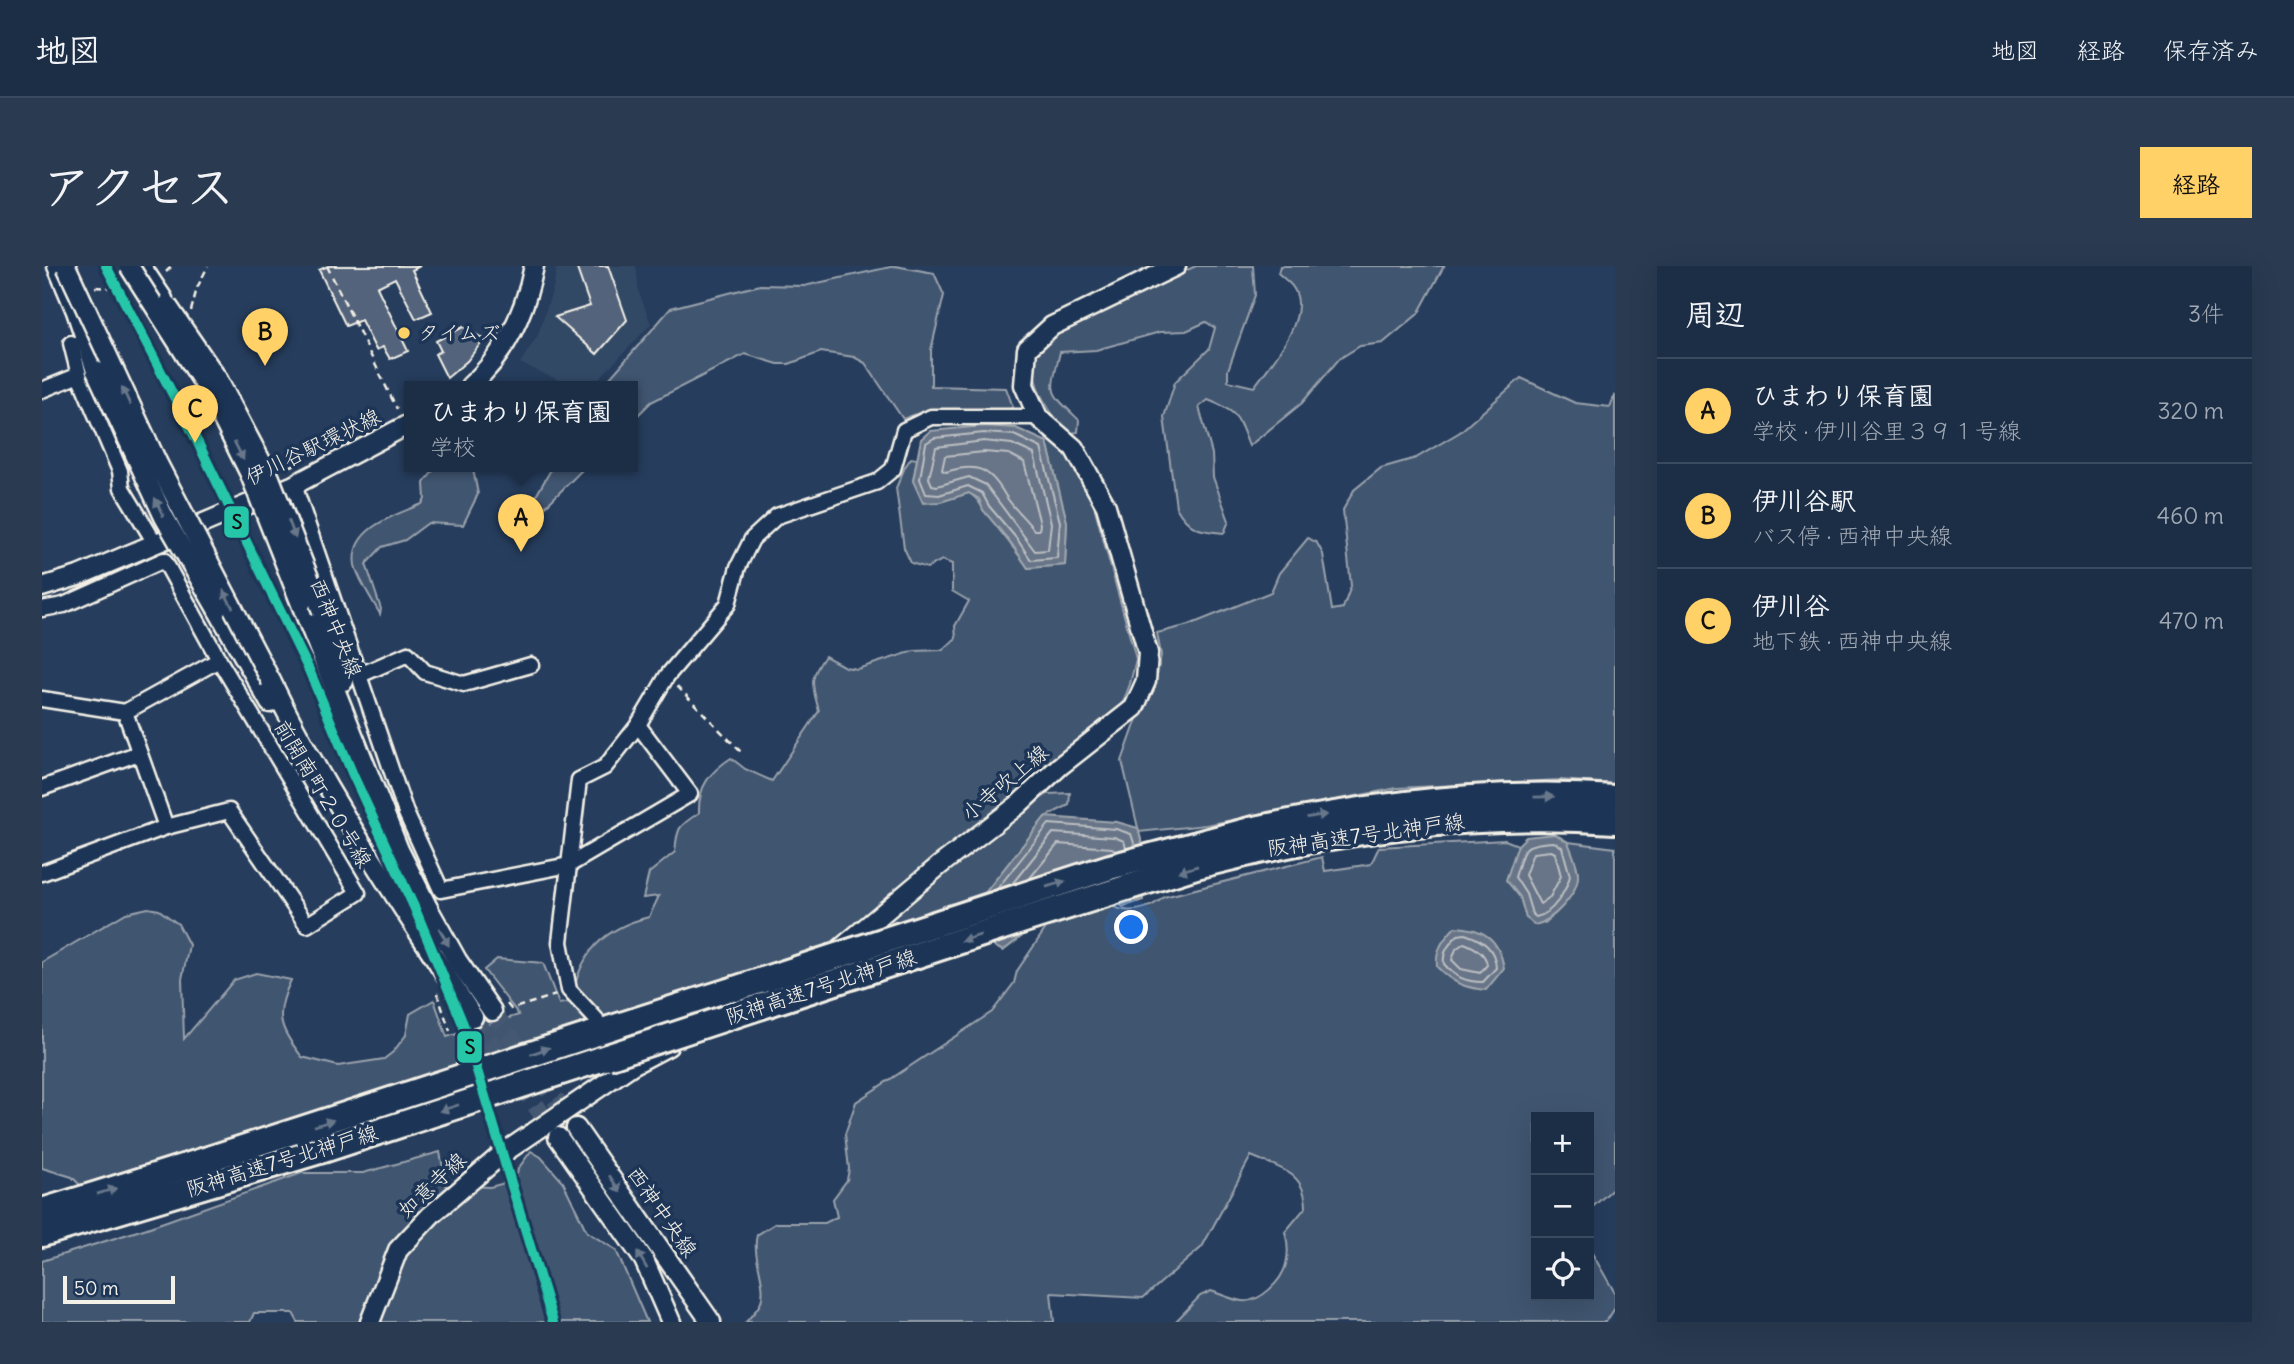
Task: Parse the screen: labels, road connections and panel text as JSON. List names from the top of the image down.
{
  "streets": {
    "highway": ["阪神高速7号北神戸線"],
    "street": [
      "伊川谷駅環状線",
      "西神中央線",
      "小寺吹上線",
      "前開南町２０号線",
      "如意寺線"
    ]
  },
  "crossings": [
    ["小寺吹上線", "如意寺線"]
  ],
  "places": ["タイムズ"],
  "lines": ["transit line S"],
  "scale_bar": "50 m",
  "page": {
    "header": "地図",
    "nav": ["地図", "経路", "保存済み"],
    "title": "アクセス",
    "buttons": "経路",
    "heading": ["周辺", "3件"],
    "pins": ["B", "C", "A"],
    "list": [
      {
        "mark": "A",
        "name": "ひまわり保育園",
        "note": "学校 · 伊川谷里３９１号線",
        "value": "320 m"
      },
      {
        "mark": "B",
        "name": "伊川谷駅",
        "note": "バス停 · 西神中央線",
        "value": "460 m"
      },
      {
        "mark": "C",
        "name": "伊川谷",
        "note": "地下鉄 · 西神中央線",
        "value": "470 m"
      }
    ],
    "popup": ["ひまわり保育園", "学校"],
    "map_buttons": ["+", "−"],
    "scale": "50 m"
  }
}
